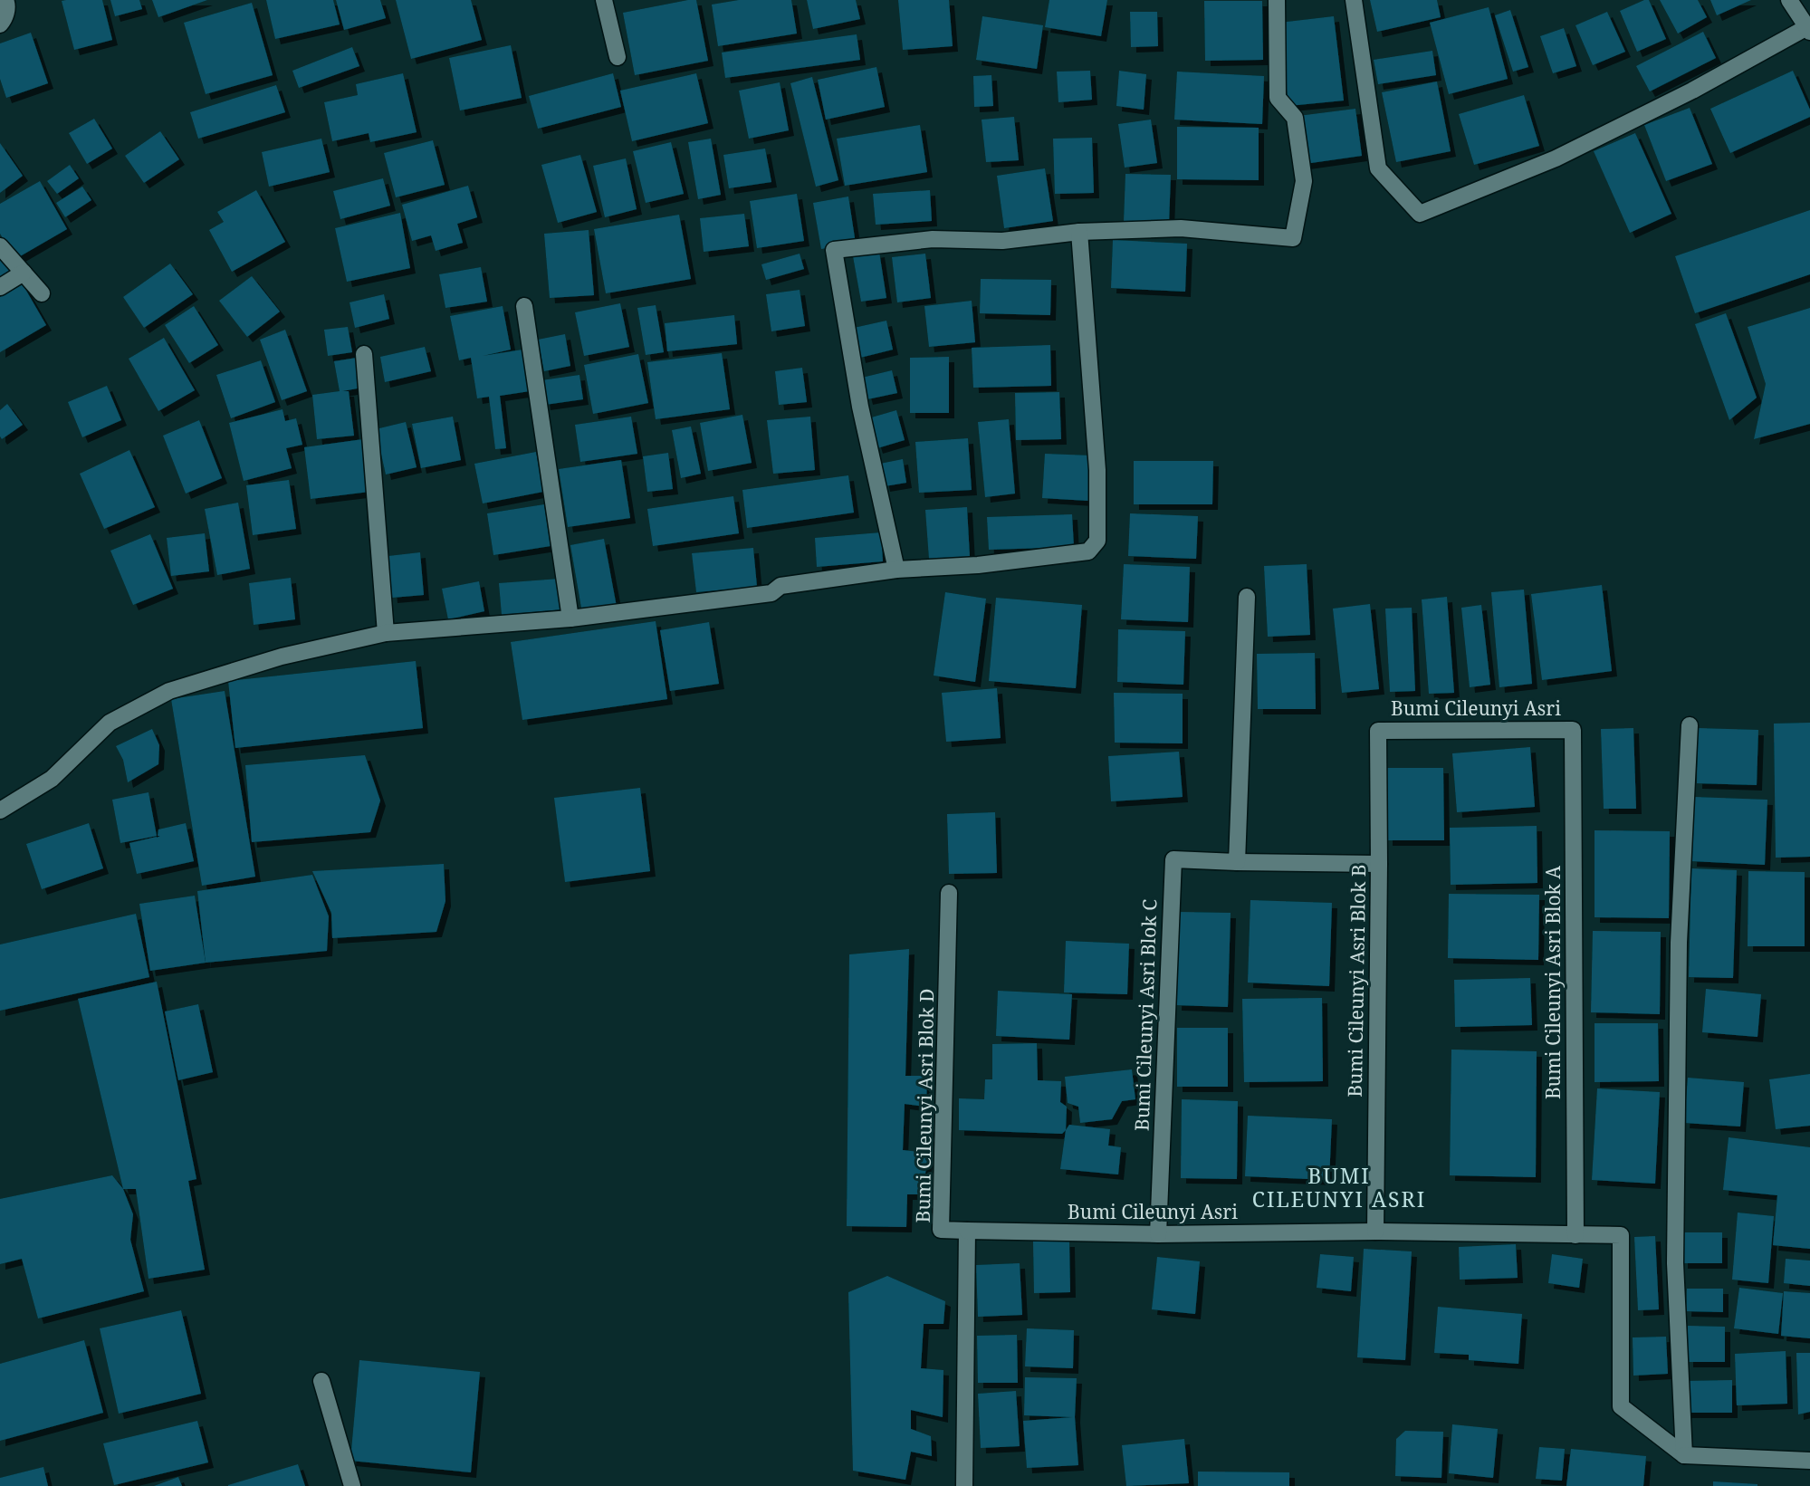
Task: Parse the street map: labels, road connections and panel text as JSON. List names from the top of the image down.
{
  "streets": {
    "street": [
      "Bumi Cileunyi Asri",
      "Bumi Cileunyi Asri Blok B",
      "Bumi Cileunyi Asri Blok A",
      "Bumi Cileunyi Asri Blok C",
      "Bumi Cileunyi Asri Blok D"
    ]
  },
  "crossings": [
    ["Bumi Cileunyi Asri", "Bumi Cileunyi Asri Blok B"],
    ["Bumi Cileunyi Asri", "Bumi Cileunyi Asri Blok A"],
    ["Bumi Cileunyi Asri", "Bumi Cileunyi Asri Blok C"],
    ["Bumi Cileunyi Asri", "Bumi Cileunyi Asri Blok D"],
    ["Bumi Cileunyi Asri Blok B", "Bumi Cileunyi Asri Blok C"]
  ],
  "districts": ["BUMI CILEUNYI ASRI"]
}
